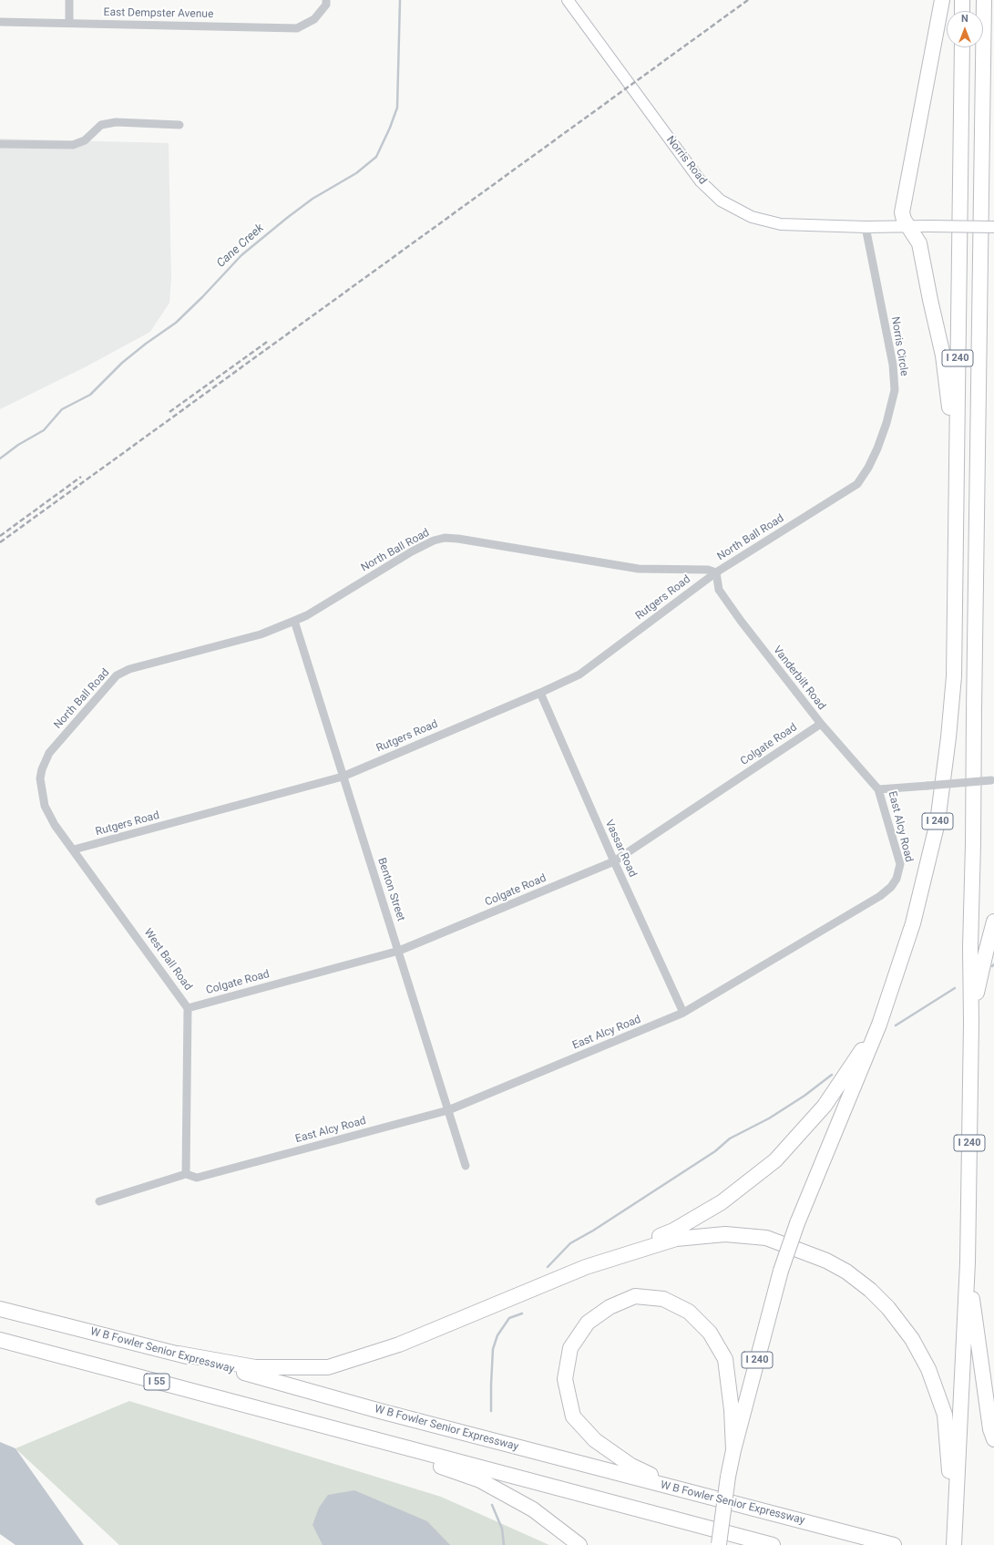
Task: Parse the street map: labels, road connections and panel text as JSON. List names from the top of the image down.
{
  "streets": {
    "highway": ["I 240", "W B Fowler Senior Expressway", "I 55"],
    "main road": ["Norris Road"],
    "street": [
      "East Dempster Avenue",
      "Norris Circle",
      "North Ball Road",
      "Rutgers Road",
      "Vanderbilt Road",
      "Colgate Road",
      "East Alcy Road",
      "Vassar Road",
      "Benton Street",
      "West Ball Road"
    ]
  },
  "crossings": [
    ["Norris Road", "Norris Circle"],
    ["Norris Circle", "North Ball Road"],
    ["North Ball Road", "Rutgers Road"],
    ["North Ball Road", "Vanderbilt Road"],
    ["North Ball Road", "Benton Street"],
    ["North Ball Road", "West Ball Road"],
    ["Rutgers Road", "Vanderbilt Road"],
    ["Rutgers Road", "Vassar Road"],
    ["Rutgers Road", "Benton Street"],
    ["Rutgers Road", "West Ball Road"],
    ["Vanderbilt Road", "Colgate Road"],
    ["Vanderbilt Road", "East Alcy Road"],
    ["Colgate Road", "Vassar Road"],
    ["Colgate Road", "Benton Street"],
    ["Colgate Road", "West Ball Road"],
    ["East Alcy Road", "Vassar Road"],
    ["East Alcy Road", "Benton Street"],
    ["East Alcy Road", "West Ball Road"]
  ],
  "water": ["Cane Creek"],
  "north": "top"
}
